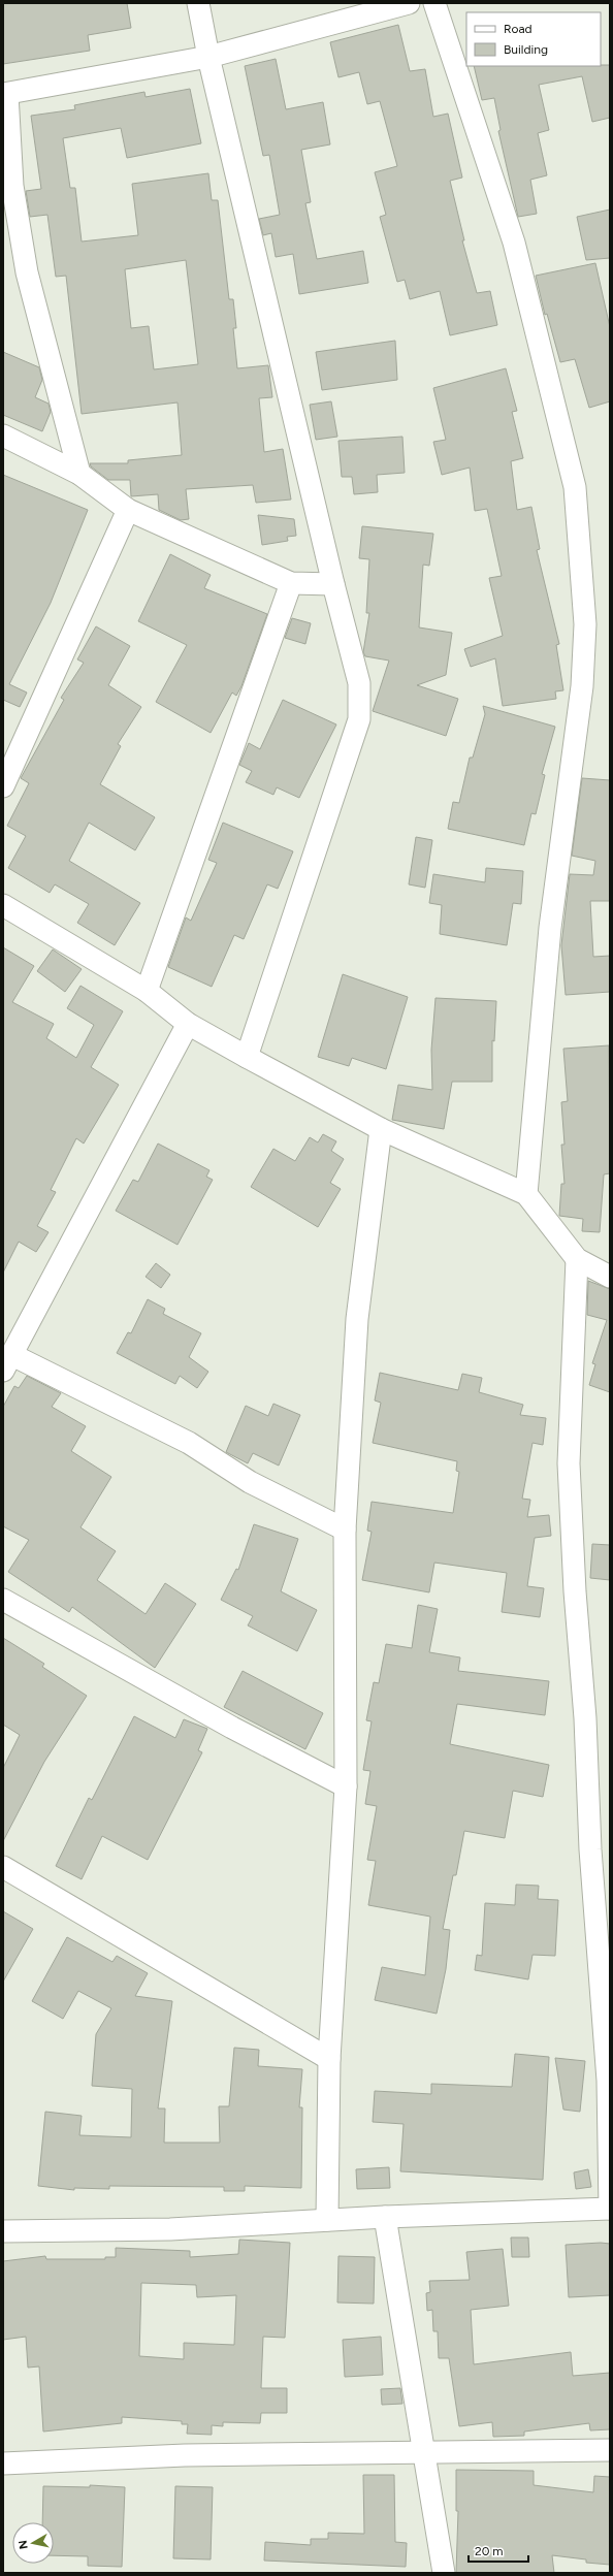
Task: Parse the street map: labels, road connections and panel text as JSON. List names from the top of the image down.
{
  "legend": ["Road", "Building"],
  "scale_bar": "20 m",
  "north": "left"
}
